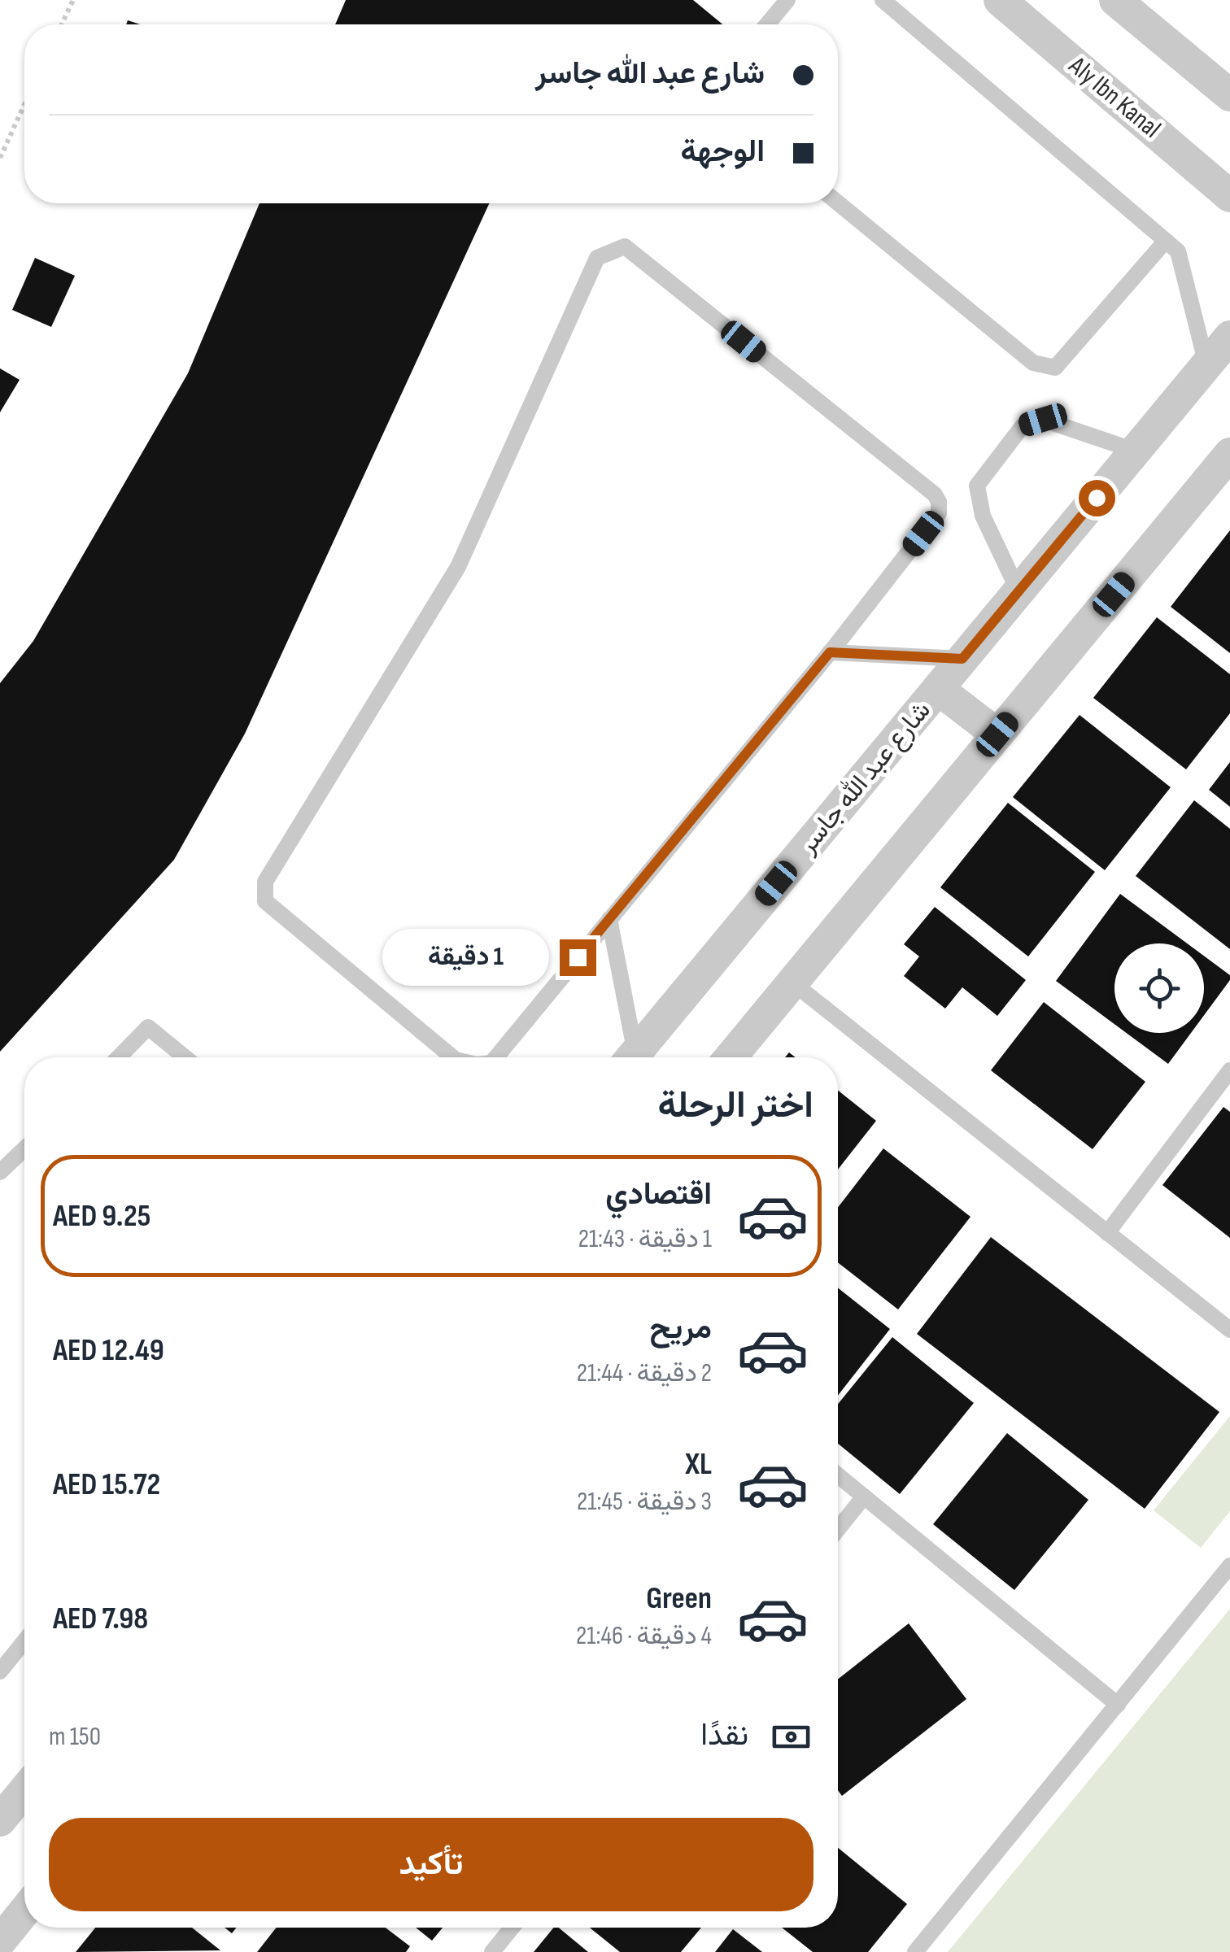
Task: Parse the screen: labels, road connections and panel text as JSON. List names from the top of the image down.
{
  "streets": {
    "street": ["Aly Ibn Kanal", "شارع عبد الله جاسر"]
  },
  "page": {
    "banner": ["شارع عبد الله جاسر", "الوجهة"],
    "bubble": "1 دقيقة",
    "heading": "اختر الرحلة",
    "list": [
      {
        "name": "اقتصادي",
        "note": "1 دقيقة · 21:43",
        "value": "AED 9.25"
      },
      {
        "name": "مريح",
        "note": "2 دقيقة · 21:44",
        "value": "AED 12.49"
      },
      {
        "name": "XL",
        "note": "3 دقيقة · 21:45",
        "value": "AED 15.72"
      },
      {
        "name": "Green",
        "note": "4 دقيقة · 21:46",
        "value": "AED 7.98"
      }
    ],
    "pay": ["نقدًا", "150 m"],
    "buttons": "تأكيد"
  }
}
